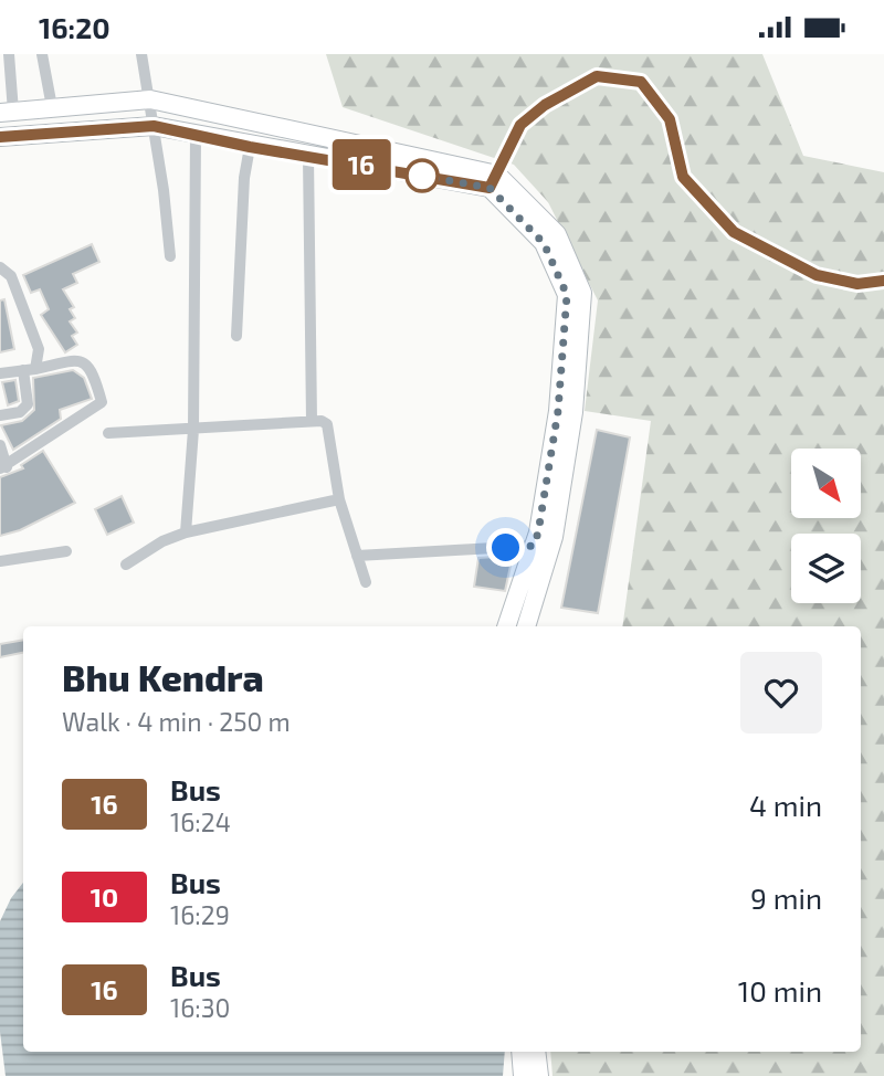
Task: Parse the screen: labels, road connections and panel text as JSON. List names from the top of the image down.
{
  "lines": ["bus line 16"],
  "north": "bottom right",
  "page": {
    "status": "16:20",
    "on_map": "16",
    "heading": ["Bhu Kendra", "Walk · 4 min · 250 m"],
    "list": [
      {
        "mark": "16",
        "name": "Bus",
        "note": "16:24",
        "value": "4 min"
      },
      {
        "mark": "10",
        "name": "Bus",
        "note": "16:29",
        "value": "9 min"
      },
      {
        "mark": "16",
        "name": "Bus",
        "note": "16:30",
        "value": "10 min"
      }
    ]
  }
}
